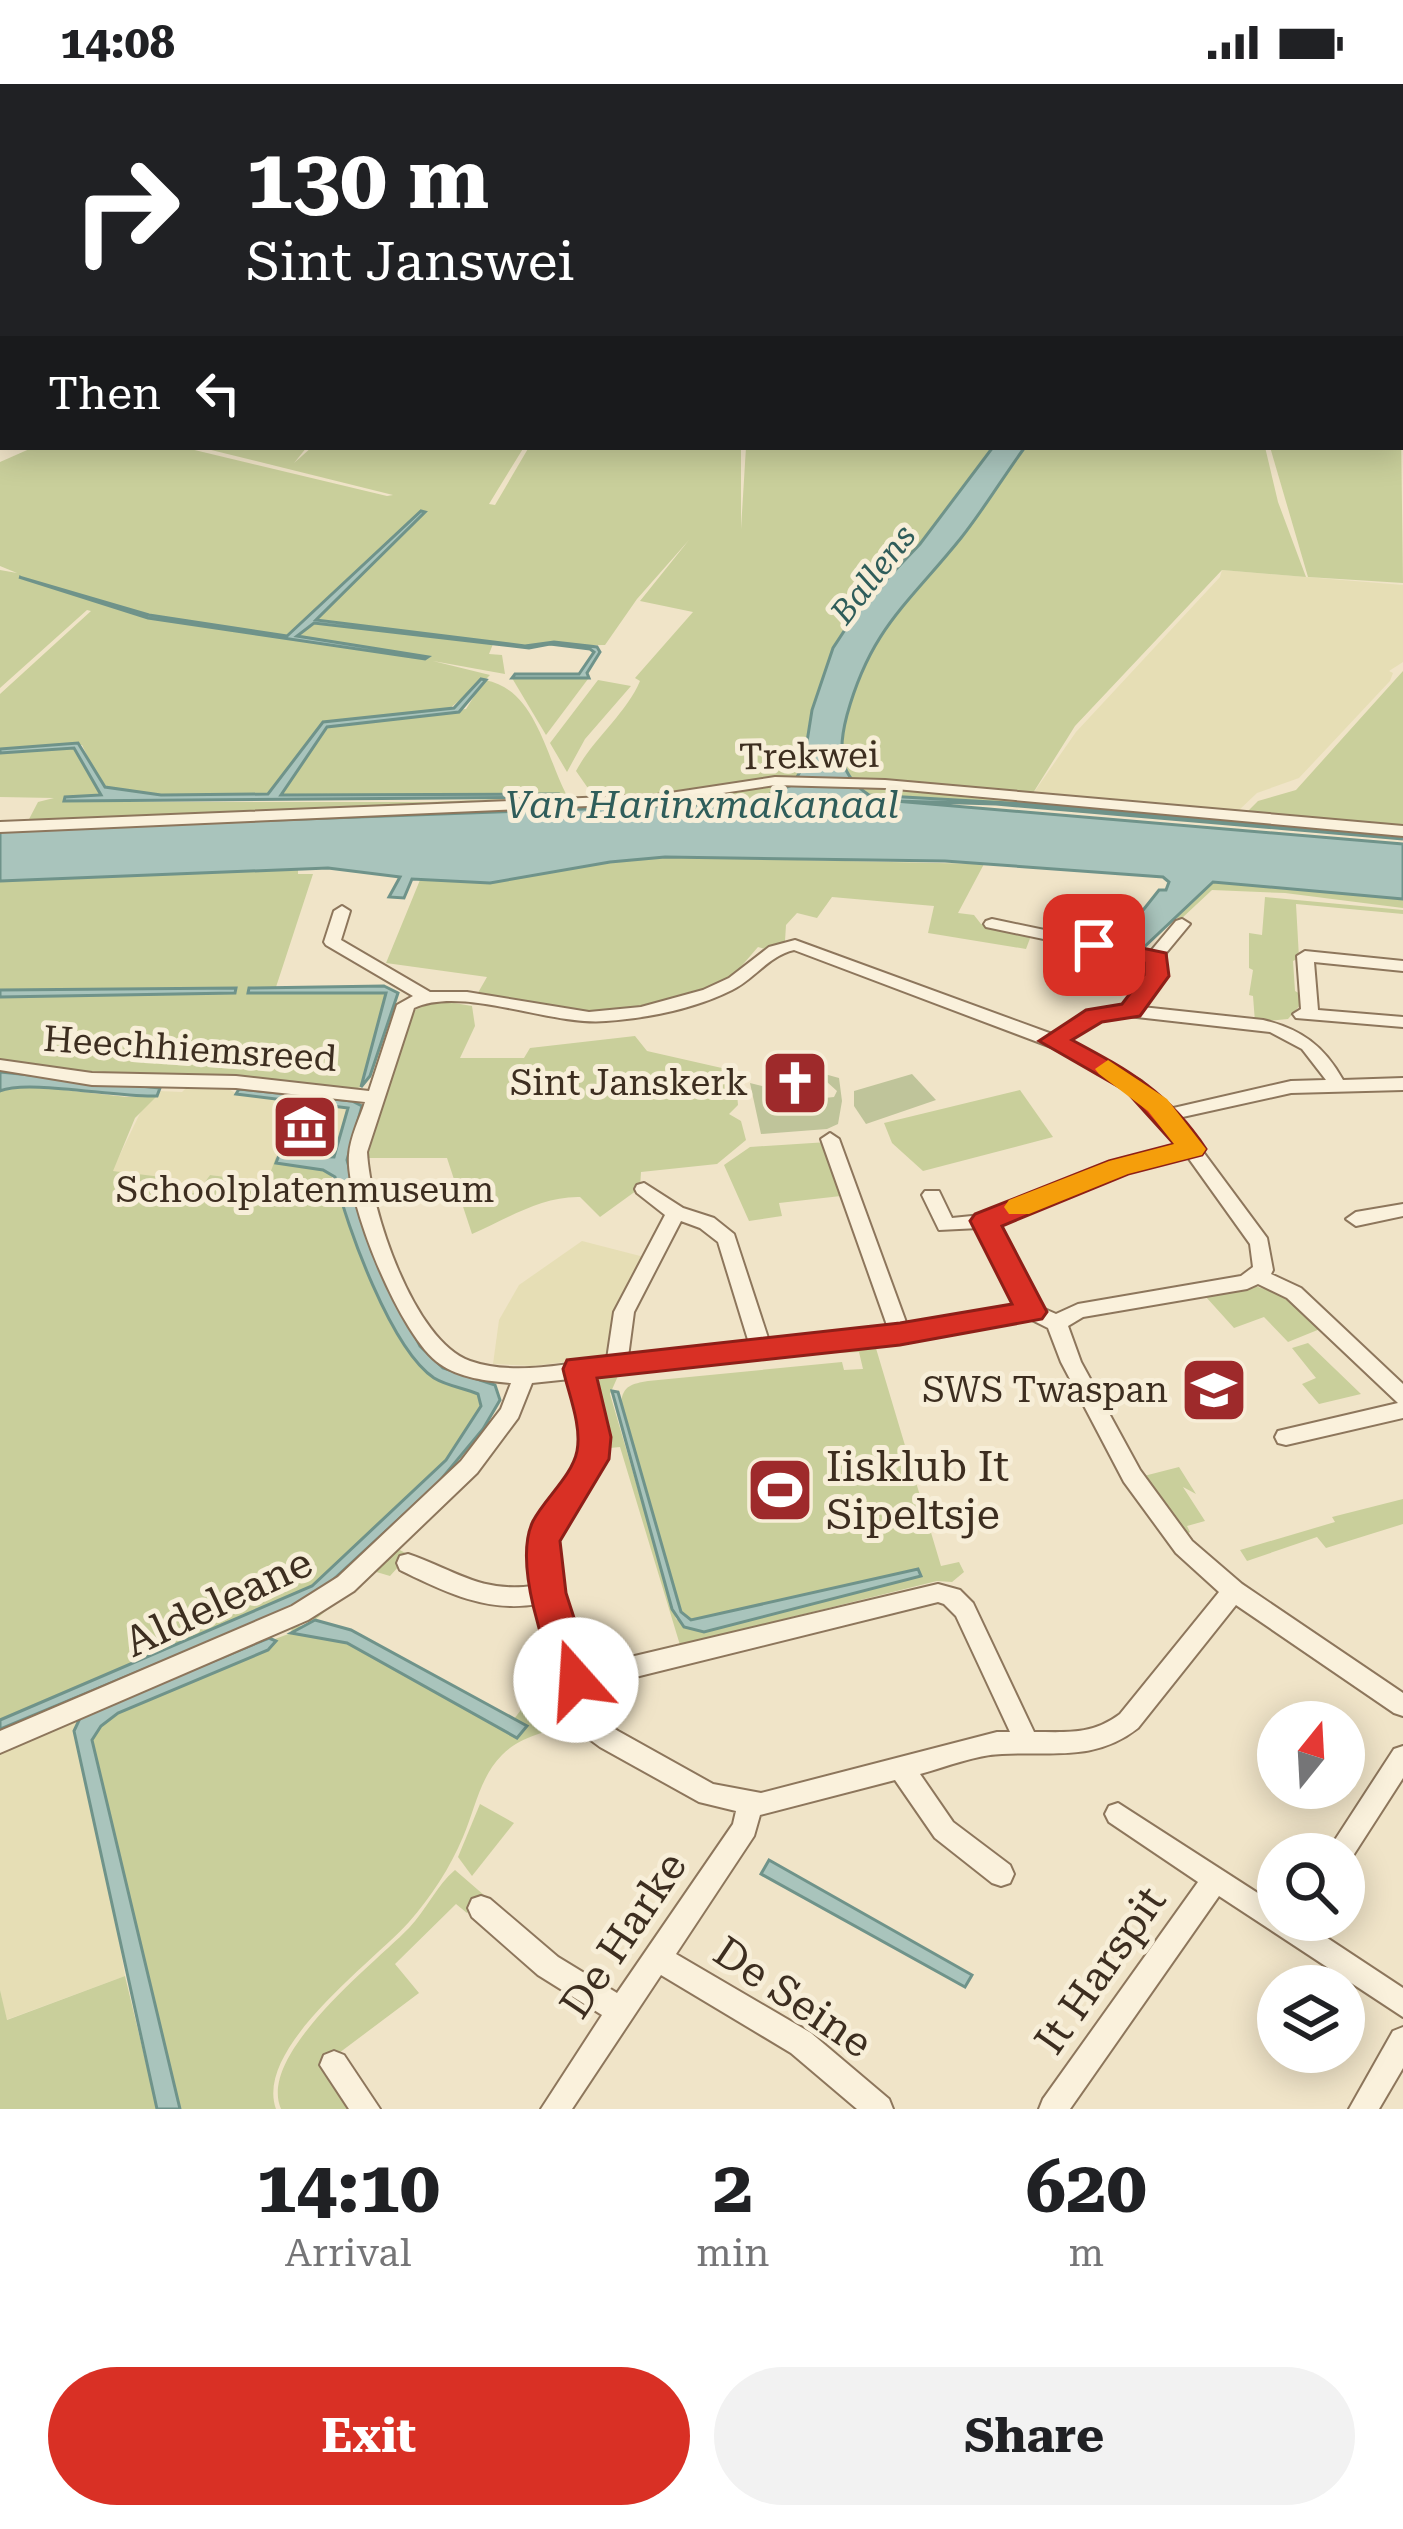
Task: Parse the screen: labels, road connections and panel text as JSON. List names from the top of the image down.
{
  "streets": {
    "street": [
      "Trekwei",
      "Heechhiemsreed",
      "Aldeleane",
      "De Harke",
      "It Harspit",
      "De Seine"
    ]
  },
  "crossings": [
    ["De Harke", "De Seine"]
  ],
  "water": ["Ballens", "Van Harinxmakanaal"],
  "places": {
    "church": ["Sint Janskerk"],
    "museum": ["Schoolplatenmuseum"],
    "school or university": ["SWS Twaspan"],
    "sports": ["Iisklub It Sipeltsje"]
  },
  "north": "top",
  "page": {
    "status": "14:08",
    "turn": ["130 m", "Sint Janswei"],
    "then": "Then",
    "eta": [
      "14:10",
      "Arrival",
      "2",
      "min",
      "620",
      "m"
    ],
    "buttons": ["Exit", "Share"]
  }
}
